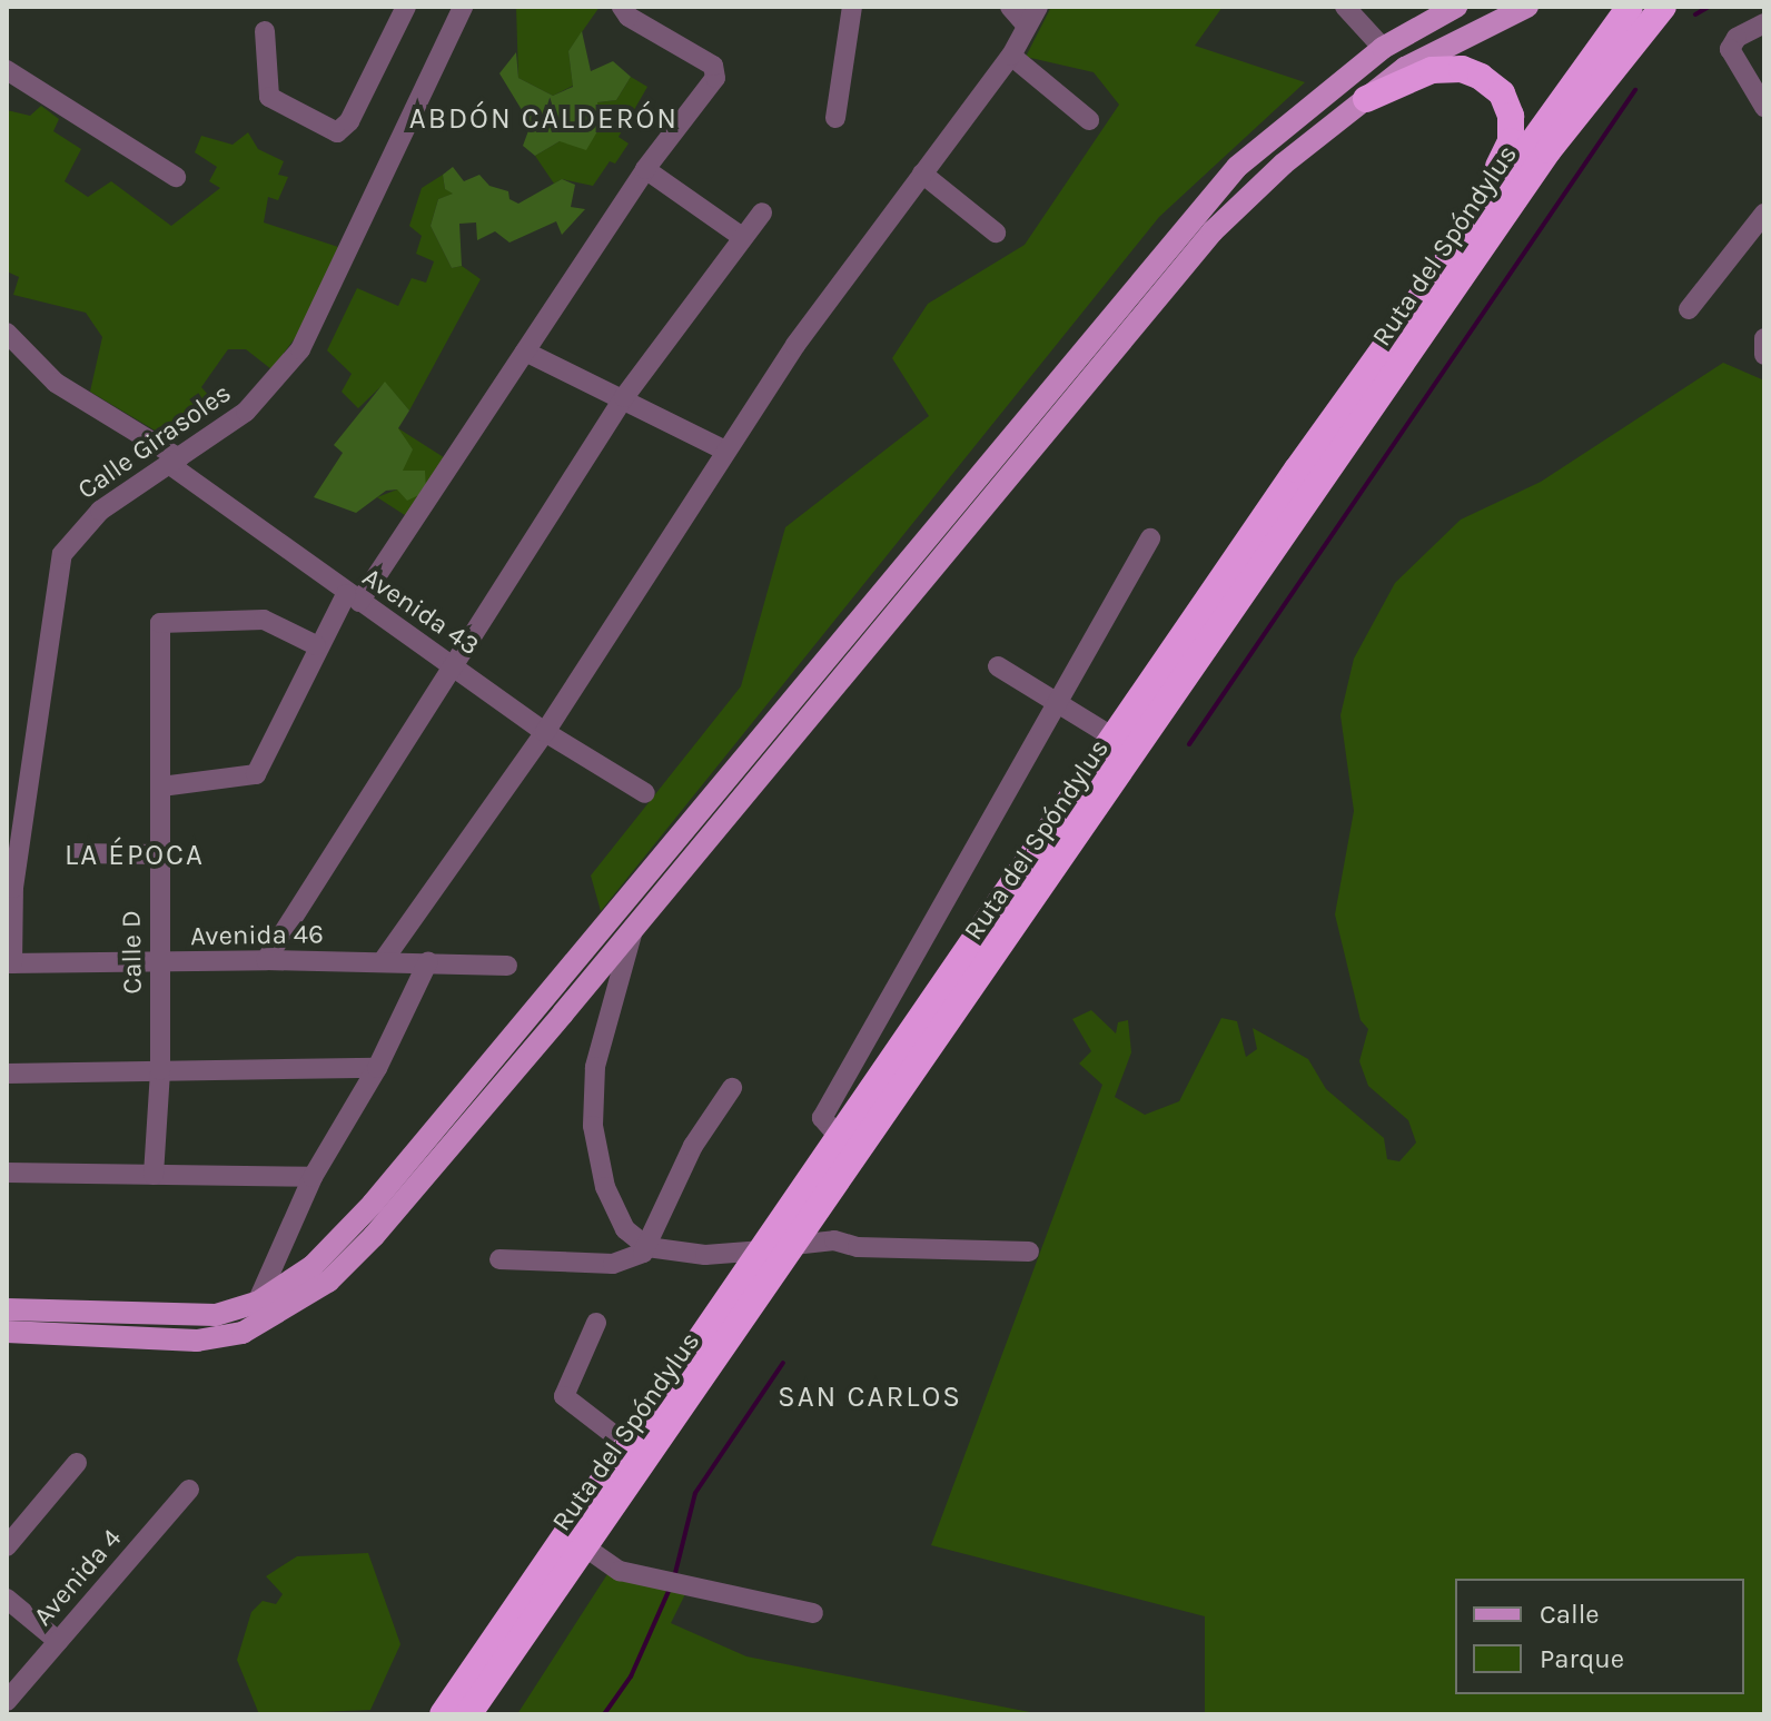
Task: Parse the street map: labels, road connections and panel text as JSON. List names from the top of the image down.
{
  "streets": {
    "highway": ["Ruta del Spóndylus"],
    "street": [
      "Calle Girasoles",
      "Avenida 43",
      "Avenida 46",
      "Calle D",
      "Avenida 4"
    ]
  },
  "crossings": [
    ["Calle Girasoles", "Avenida 43"],
    ["Calle Girasoles", "Avenida 46"],
    ["Avenida 46", "Calle D"]
  ],
  "districts": ["ABDÓN CALDERÓN", "LA ÉPOCA", "SAN CARLOS"],
  "legend": ["Calle", "Parque"]
}
